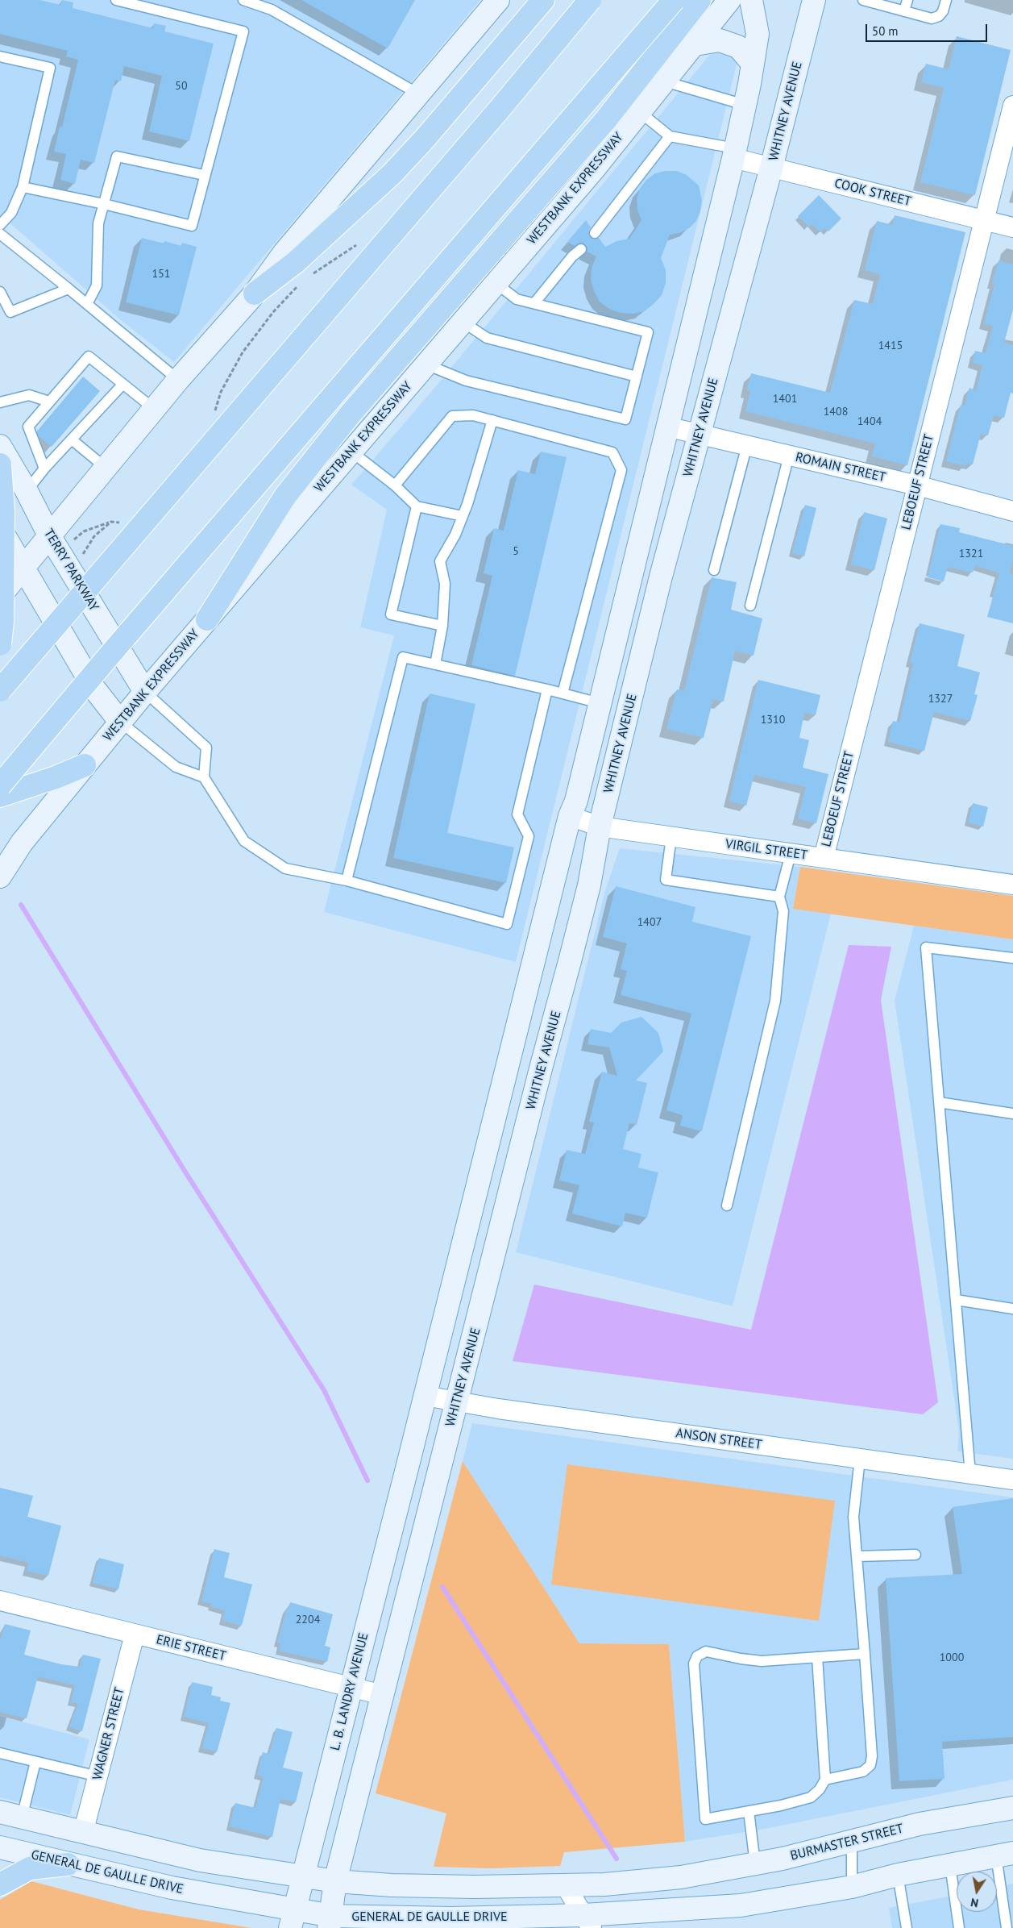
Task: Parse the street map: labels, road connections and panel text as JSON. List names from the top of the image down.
{
  "streets": {
    "street": [
      "WHITNEY AVENUE",
      "WESTBANK EXPRESSWAY",
      "COOK STREET",
      "ROMAIN STREET",
      "LEBOEUF STREET",
      "TERRY PARKWAY",
      "VIRGIL STREET",
      "ANSON STREET",
      "ERIE STREET",
      "L. B. LANDRY AVENUE",
      "WAGNER STREET",
      "BURMASTER STREET",
      "GENERAL DE GAULLE DRIVE"
    ]
  },
  "crossings": [
    ["WHITNEY AVENUE", "COOK STREET"],
    ["WHITNEY AVENUE", "ROMAIN STREET"],
    ["WHITNEY AVENUE", "VIRGIL STREET"],
    ["WHITNEY AVENUE", "ANSON STREET"],
    ["WHITNEY AVENUE", "ERIE STREET"],
    ["WESTBANK EXPRESSWAY", "TERRY PARKWAY"],
    ["COOK STREET", "LEBOEUF STREET"],
    ["ROMAIN STREET", "LEBOEUF STREET"],
    ["LEBOEUF STREET", "VIRGIL STREET"],
    ["ANSON STREET", "L. B. LANDRY AVENUE"],
    ["ERIE STREET", "L. B. LANDRY AVENUE"],
    ["ERIE STREET", "WAGNER STREET"],
    ["L. B. LANDRY AVENUE", "GENERAL DE GAULLE DRIVE"]
  ],
  "house_numbers": [
    "50",
    "151",
    "1415",
    "1401",
    "1408",
    "1404",
    "5",
    "1321",
    "1327",
    "1310",
    "1407",
    "2204",
    "1000"
  ],
  "scale_bar": "50 m",
  "north": "bottom"
}
